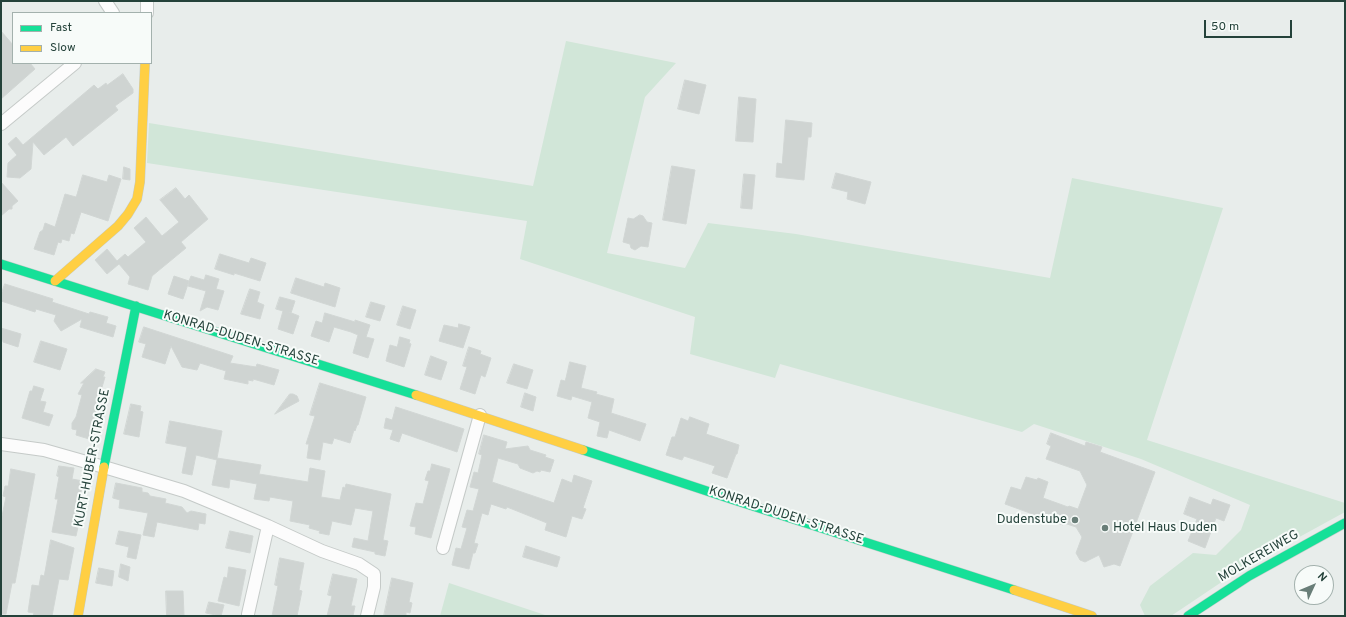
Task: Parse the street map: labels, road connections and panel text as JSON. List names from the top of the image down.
{
  "streets": {
    "street": ["KONRAD-DUDEN-STRASSE", "KURT-HUBER-STRASSE", "MOLKEREIWEG"]
  },
  "crossings": [
    ["KONRAD-DUDEN-STRASSE", "KURT-HUBER-STRASSE"]
  ],
  "places": ["Dudenstube", "Hotel Haus Duden"],
  "legend": ["Fast", "Slow"],
  "scale_bar": "50 m",
  "north": "top right"
}
